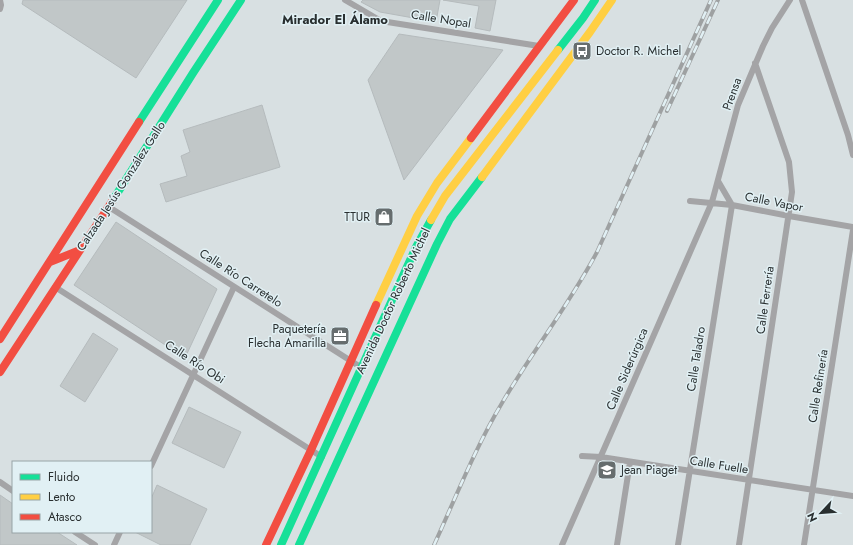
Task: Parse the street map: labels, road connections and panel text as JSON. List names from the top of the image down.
{
  "streets": {
    "main road": ["Calzada Jesús González Gallo", "Avenida Doctor Roberto Michel"],
    "street": [
      "Calle Nopal",
      "Prensa",
      "Calle Vapor",
      "Calle Río Carretelo",
      "Calle Ferrería",
      "Calle Taladro",
      "Calle Río Obi",
      "Calle Siderúrgica",
      "Calle Refinería",
      "Calle Fuelle"
    ]
  },
  "crossings": [
    ["Calle Nopal", "Avenida Doctor Roberto Michel"],
    ["Prensa", "Calle Vapor"],
    ["Prensa", "Calle Ferrería"],
    ["Prensa", "Calle Siderúrgica"],
    ["Calzada Jesús González Gallo", "Calle Río Carretelo"],
    ["Calzada Jesús González Gallo", "Calle Río Obi"],
    ["Calle Vapor", "Calle Ferrería"],
    ["Calle Vapor", "Calle Taladro"],
    ["Calle Vapor", "Calle Siderúrgica"],
    ["Calle Río Carretelo", "Avenida Doctor Roberto Michel"],
    ["Calle Ferrería", "Calle Fuelle"],
    ["Avenida Doctor Roberto Michel", "Calle Río Obi"],
    ["Calle Taladro", "Calle Fuelle"],
    ["Calle Siderúrgica", "Calle Fuelle"],
    ["Calle Refinería", "Calle Fuelle"]
  ],
  "districts": ["Mirador El Álamo"],
  "places": {
    "bus stop": ["Doctor R. Michel"],
    "shop": ["TTUR"],
    "office": ["Paquetería Flecha Amarilla"],
    "school or university": ["Jean Piaget"]
  },
  "legend": ["Fluido", "Lento", "Atasco"],
  "north": "bottom left"
}
